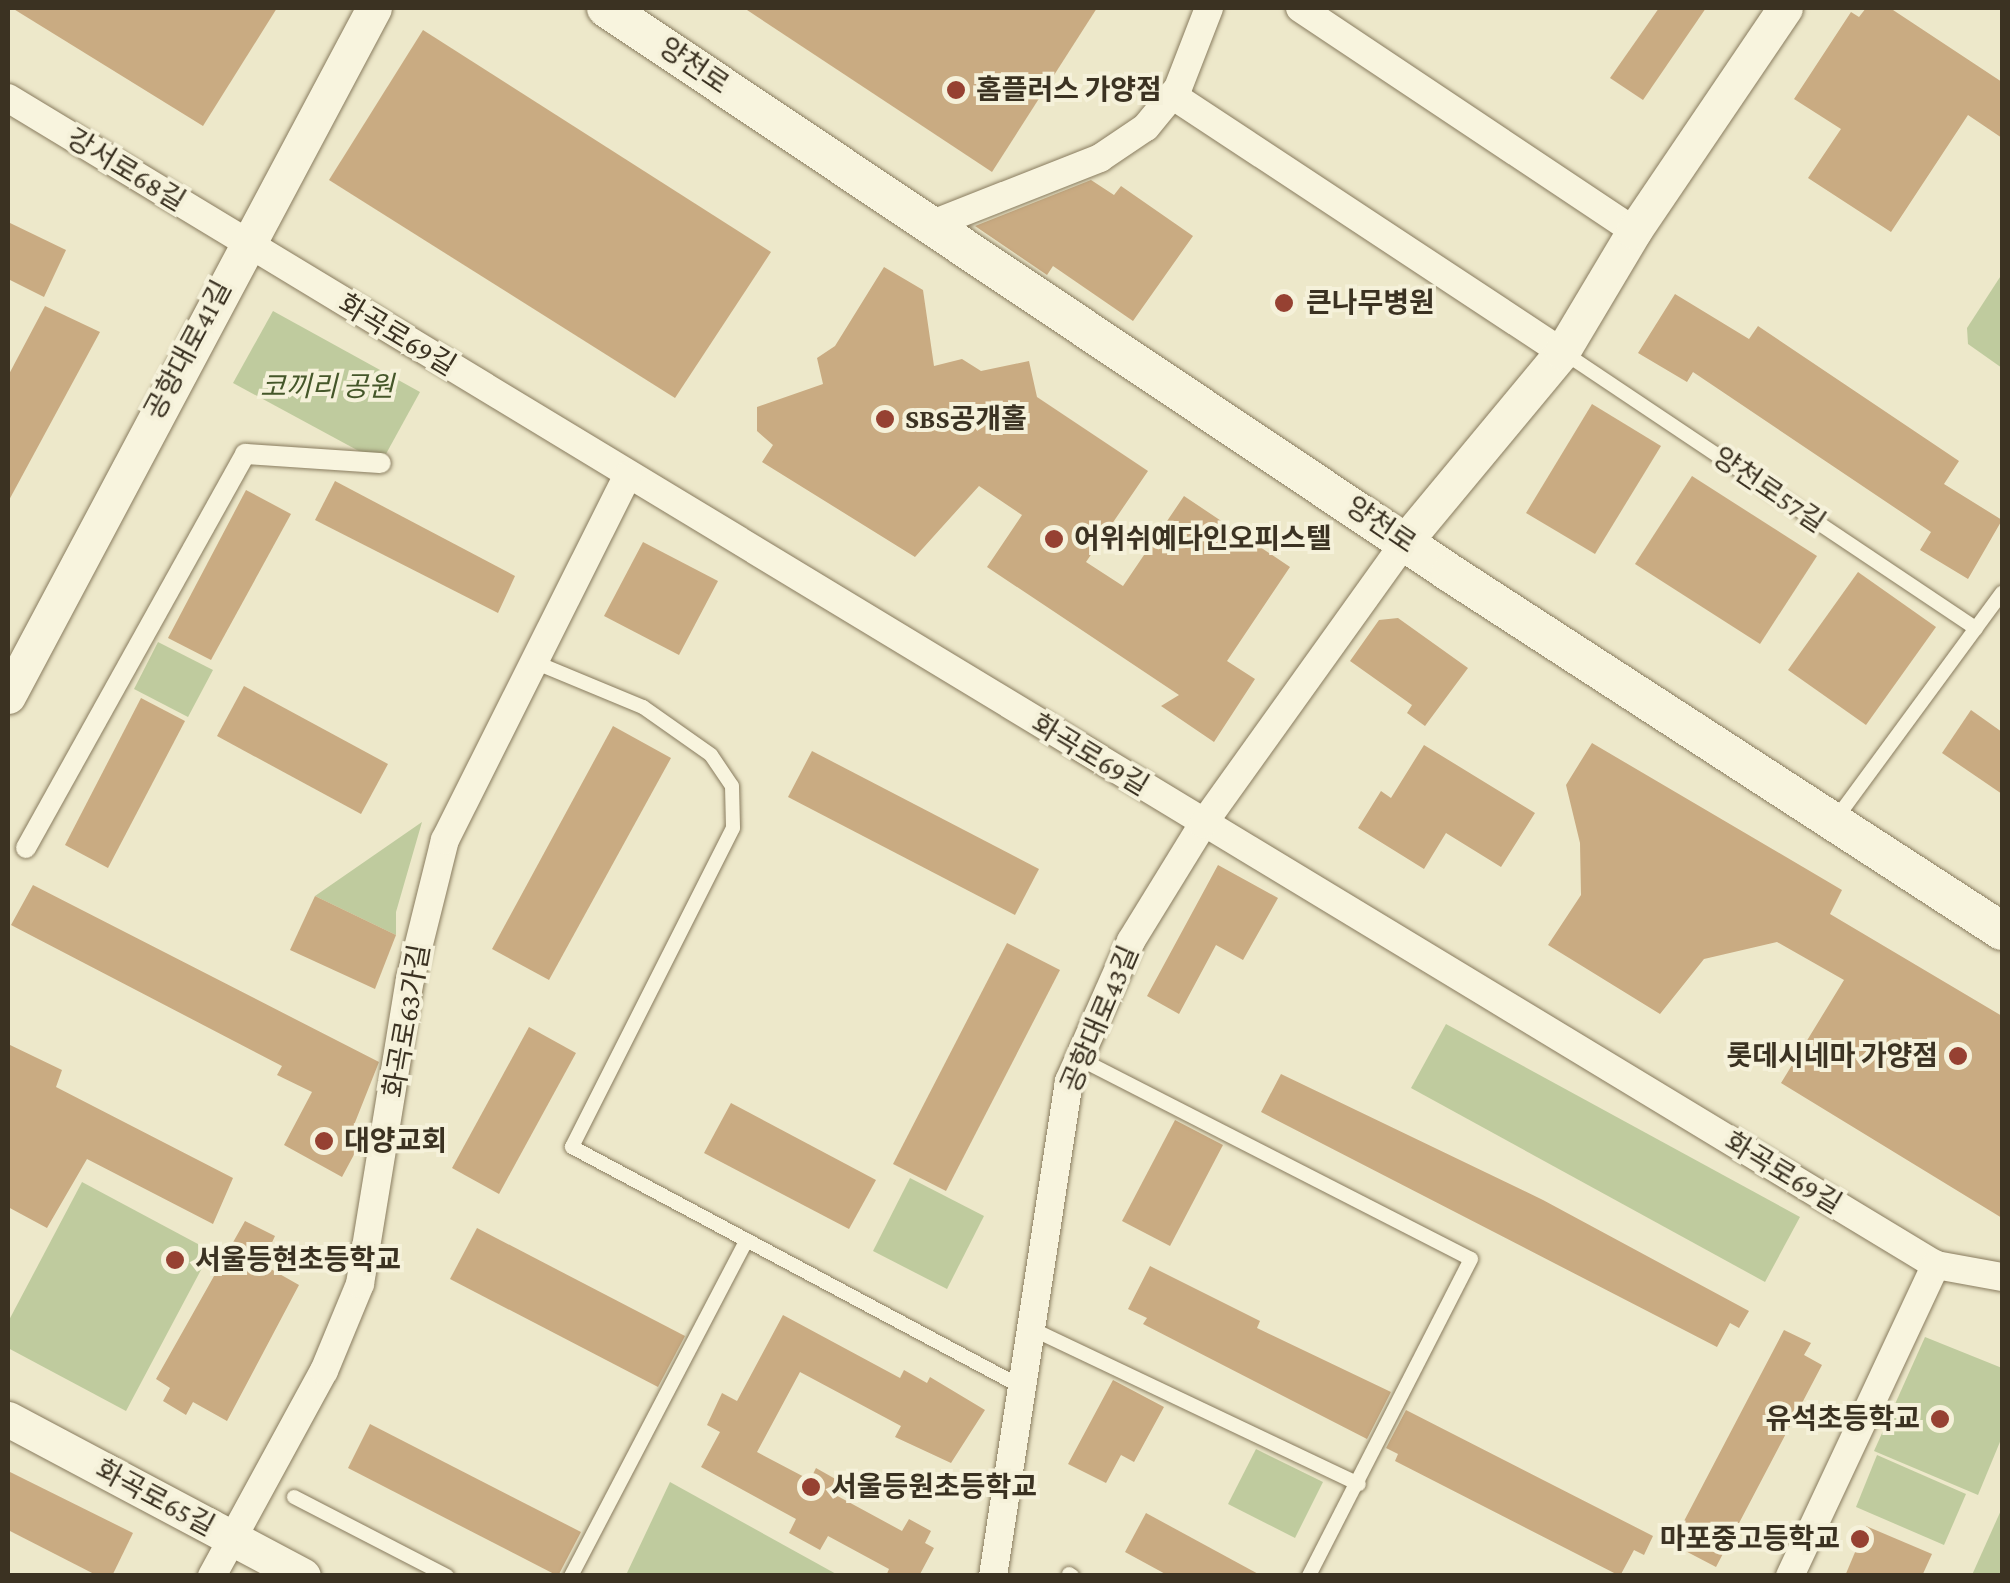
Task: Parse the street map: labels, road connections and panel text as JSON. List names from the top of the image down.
{
  "streets": {
    "main road": ["양천로"],
    "street": [
      "강서로68길",
      "화곡로69길",
      "공항대로41길",
      "양천로57길",
      "공항대로43길",
      "화곡로63가길",
      "화곡로65길"
    ]
  },
  "crossings": [
    ["양천로", "공항대로43길"],
    ["강서로68길", "화곡로69길"],
    ["강서로68길", "공항대로41길"],
    ["화곡로69길", "공항대로41길"],
    ["화곡로69길", "공항대로43길"],
    ["화곡로69길", "화곡로63가길"],
    ["화곡로63가길", "화곡로65길"]
  ],
  "parks": ["코끼리 공원"],
  "places": [
    "홈플러스 가양점",
    "큰나무병원",
    "SBS공개홀",
    "어위쉬예다인오피스텔",
    "롯데시네마 가양점",
    "대양교회",
    "서울등현초등학교",
    "유석초등학교",
    "서울등원초등학교",
    "마포중고등학교"
  ]
}
